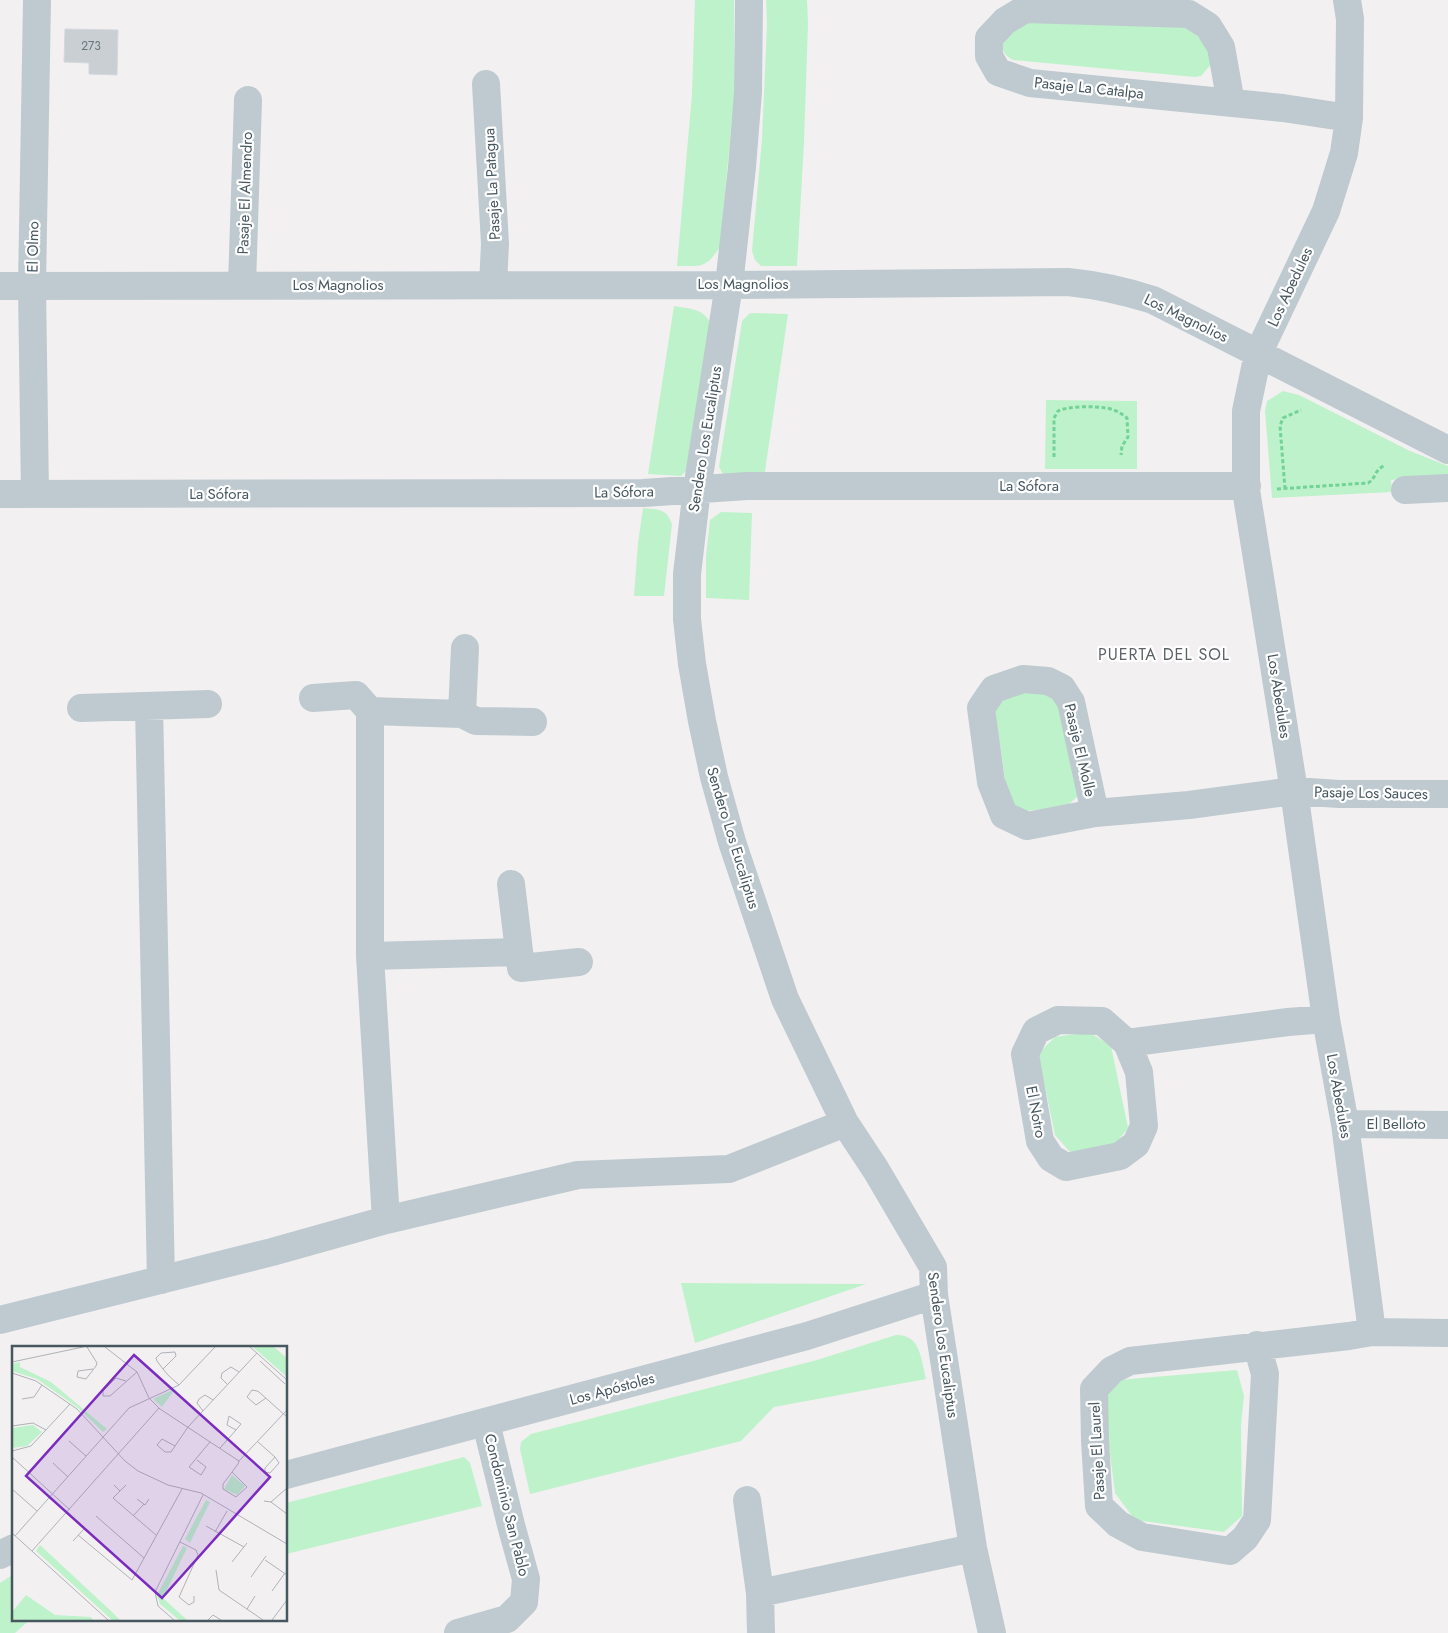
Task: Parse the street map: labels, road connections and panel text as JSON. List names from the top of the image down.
{
  "streets": {
    "street": [
      "Pasaje La Catalpa",
      "Pasaje La Patagua",
      "Pasaje El Almendro",
      "El Olmo",
      "Los Magnolios",
      "Los Abedules",
      "Sendero Los Eucaliptus",
      "La Sófora",
      "Pasaje El Molle",
      "Pasaje Los Sauces",
      "El Notro",
      "El Belloto",
      "Los Apóstoles",
      "Pasaje El Laurel",
      "Condominio San Pablo"
    ]
  },
  "crossings": [
    ["Pasaje La Catalpa", "Los Abedules"],
    ["Pasaje La Patagua", "Los Magnolios"],
    ["Pasaje El Almendro", "Los Magnolios"],
    ["El Olmo", "Los Magnolios"],
    ["El Olmo", "La Sófora"],
    ["Los Magnolios", "Los Abedules"],
    ["Los Magnolios", "Sendero Los Eucaliptus"],
    ["Los Abedules", "La Sófora"],
    ["Los Abedules", "Pasaje El Molle"],
    ["Los Abedules", "Pasaje Los Sauces"],
    ["Los Abedules", "El Belloto"],
    ["Los Abedules", "Pasaje El Laurel"],
    ["Sendero Los Eucaliptus", "La Sófora"],
    ["Sendero Los Eucaliptus", "Los Apóstoles"],
    ["Pasaje El Molle", "Pasaje Los Sauces"],
    ["Los Apóstoles", "Condominio San Pablo"]
  ],
  "districts": ["PUERTA DEL SOL"],
  "house_numbers": ["273"]
}
